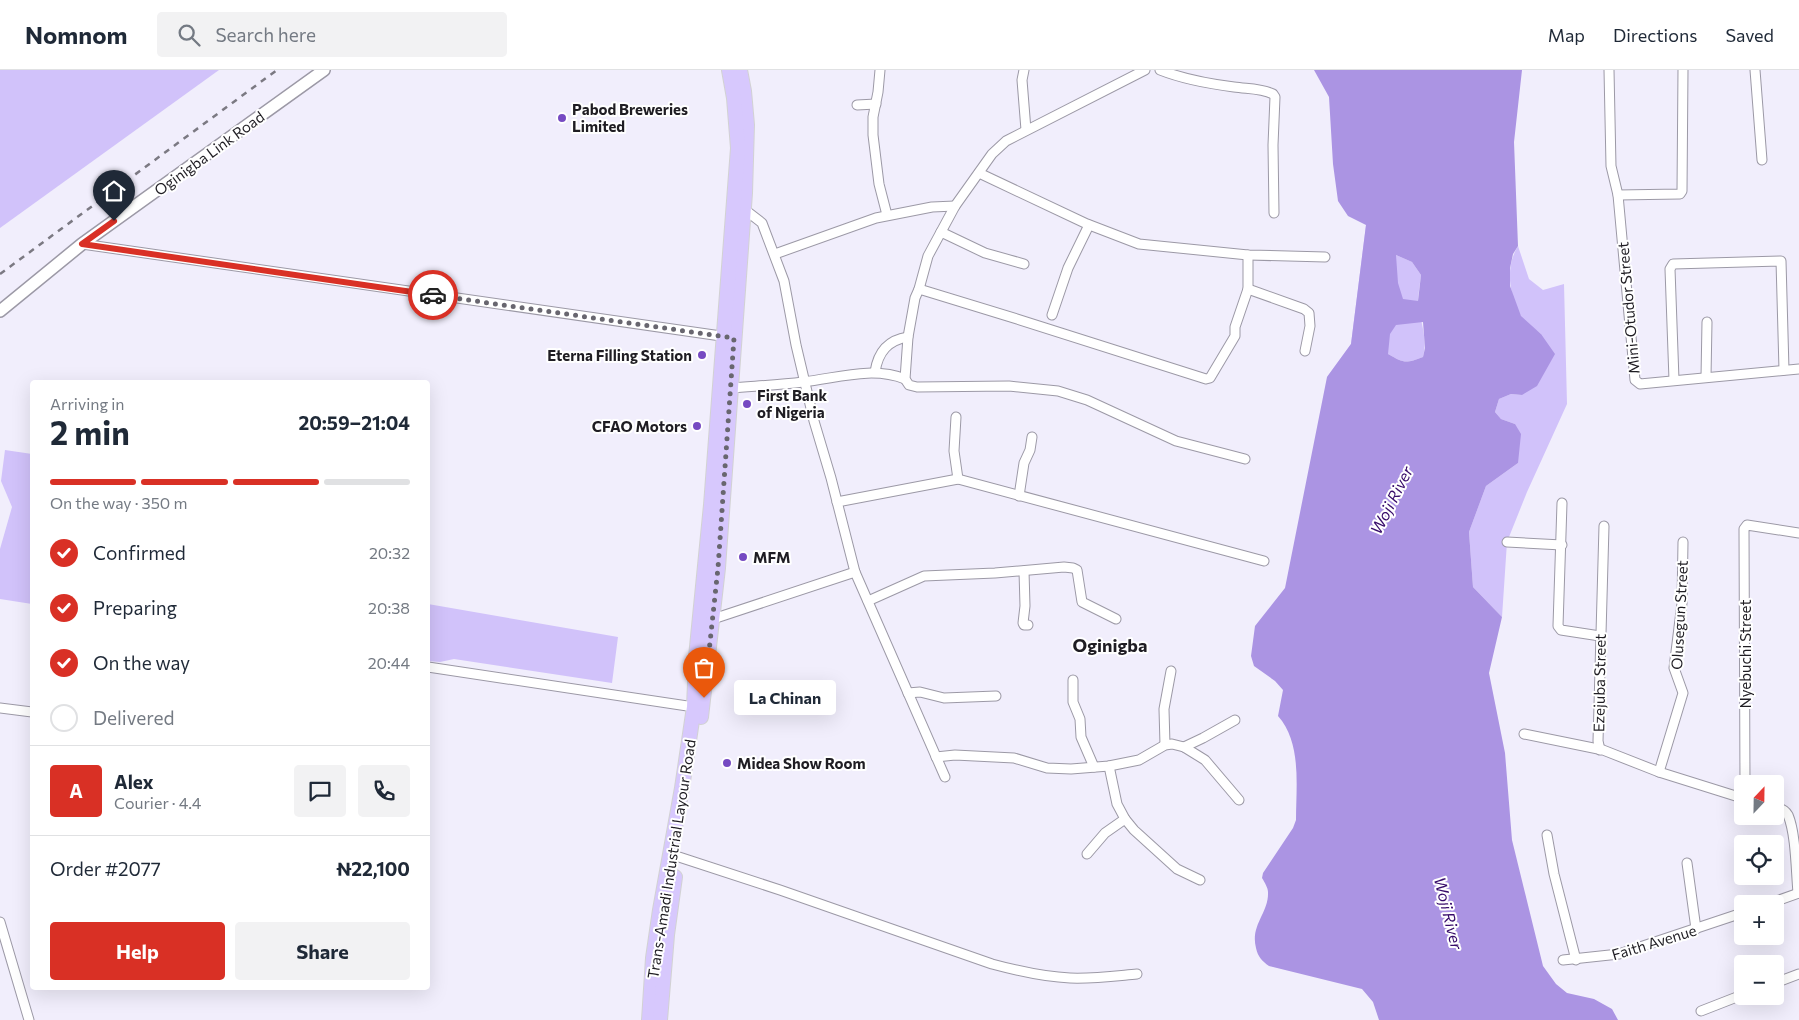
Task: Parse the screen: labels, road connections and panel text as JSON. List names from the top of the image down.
{
  "streets": {
    "main road": ["Trans-Amadi Industrial Layour Road"],
    "street": [
      "Oginigba Link Road",
      "Mini-Otudor Street",
      "Olusegun Street",
      "Nyebuchi Street",
      "Ezejuba Street",
      "Faith Avenue"
    ]
  },
  "crossings": [
    ["Olusegun Street", "Ezejuba Street"]
  ],
  "districts": ["Oginigba"],
  "water": ["Woji River"],
  "places": [
    "Pabod Breweries Limited",
    "Eterna Filling Station",
    "First Bank of Nigeria",
    "CFAO Motors",
    "MFM",
    "La Chinan",
    "Midea Show Room"
  ],
  "north": "top",
  "page": {
    "header": "Nomnom",
    "search": "Search here",
    "nav": ["Map", "Directions", "Saved"],
    "heading": ["2 min", "Arriving in", "20:59–21:04"],
    "panel": [
      "Alex",
      "Courier · 4.4",
      "Order #2077",
      "₦22,100"
    ],
    "bar": "On the way · 350 m",
    "list": [
      ["Confirmed", "20:32"],
      ["Preparing", "20:38"],
      ["On the way", "20:44"],
      "Delivered"
    ],
    "bubble": "La Chinan",
    "round": "A",
    "map_buttons": ["+", "−"],
    "buttons": ["Help", "Share"]
  }
}
